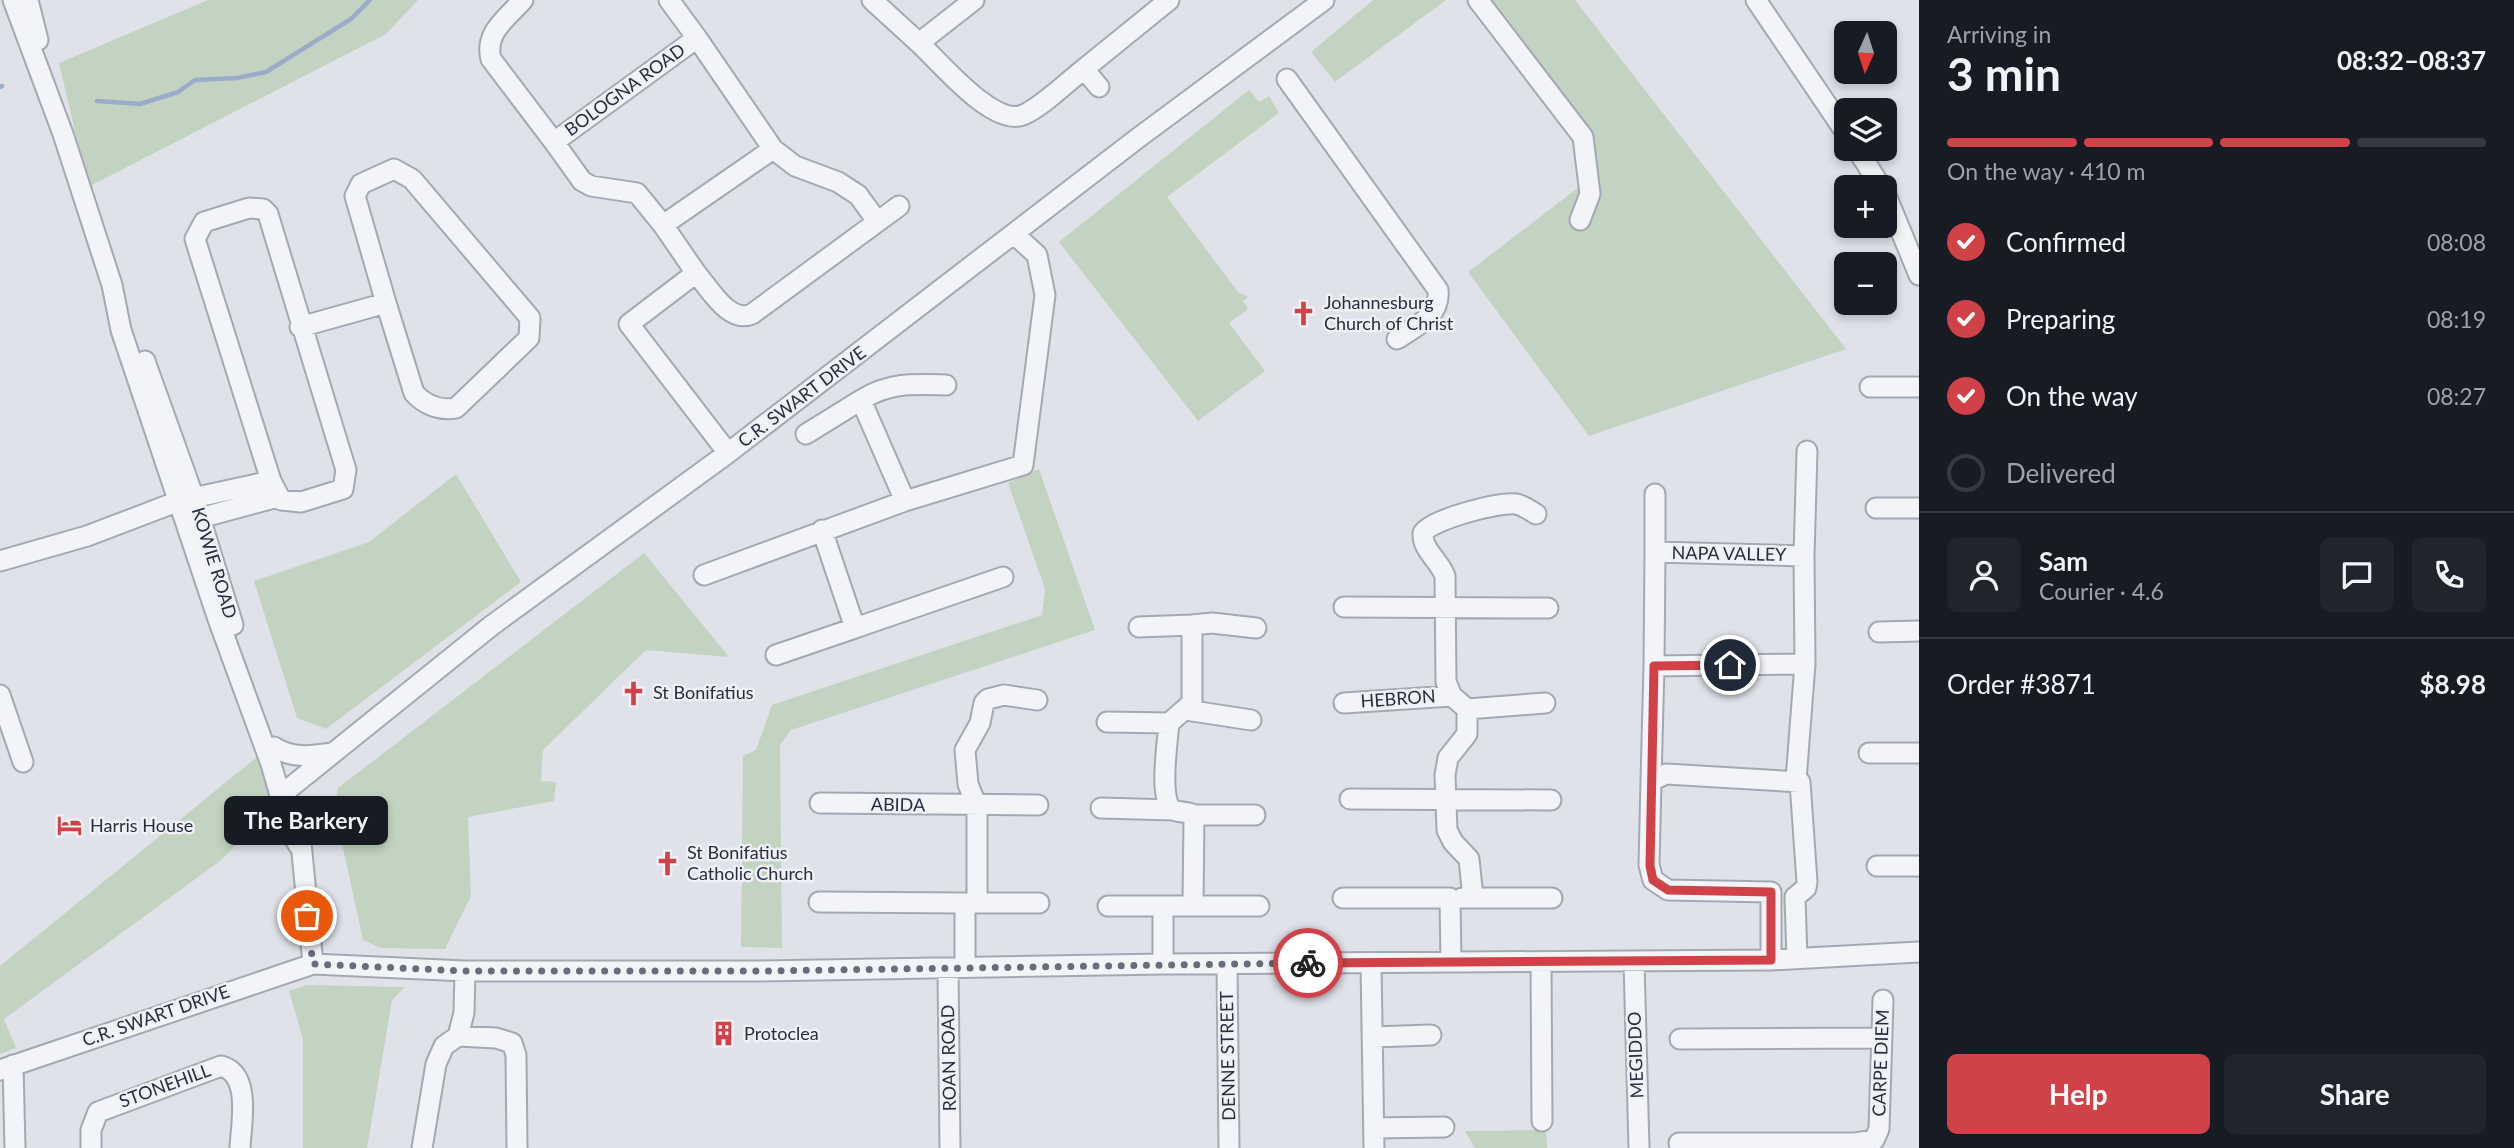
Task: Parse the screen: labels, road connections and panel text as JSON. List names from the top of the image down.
{
  "streets": {
    "street": [
      "BOLOGNA ROAD",
      "C.R. SWART DRIVE",
      "NAPA VALLEY",
      "KOWIE ROAD",
      "HEBRON",
      "ABIDA",
      "MEGIDDO",
      "DENNE STREET",
      "ROAN ROAD",
      "CARPE DIEM",
      "STONEHILL"
    ]
  },
  "crossings": [
    ["C.R. SWART DRIVE", "KOWIE ROAD"]
  ],
  "places": {
    "church": ["Johannesburg Church of Christ", "St Bonifatius", "St Bonifatius Catholic Church"],
    "hotel": ["Harris House"],
    "other": ["The Barkery"],
    "building": ["Protoclea"]
  },
  "north": "bottom",
  "page": {
    "heading": ["3 min", "Arriving in", "08:32–08:37"],
    "panel": [
      "Sam",
      "Courier · 4.6",
      "Order #3871",
      "$8.98"
    ],
    "map_buttons": ["+", "−"],
    "bar": "On the way · 410 m",
    "list": [
      ["Confirmed", "08:08"],
      ["Preparing", "08:19"],
      ["On the way", "08:27"],
      "Delivered"
    ],
    "bubble": "The Barkery",
    "buttons": ["Help", "Share"]
  }
}
